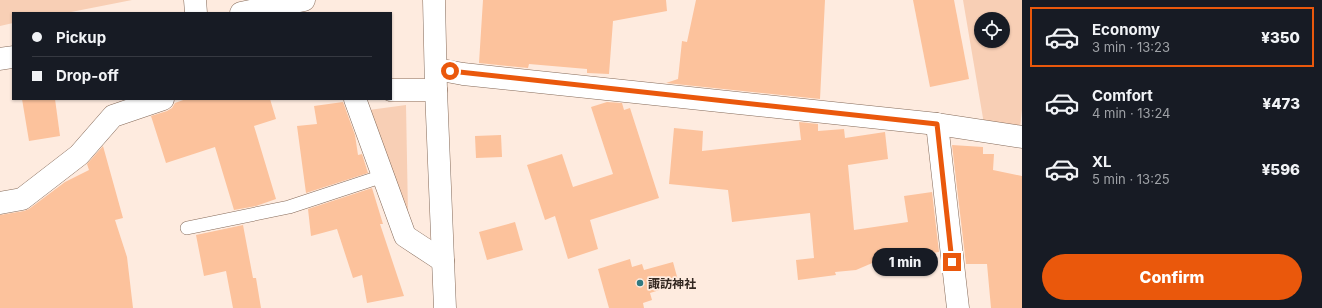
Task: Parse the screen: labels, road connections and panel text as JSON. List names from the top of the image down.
{
  "places": ["諏訪神社"],
  "page": {
    "list": [
      {
        "name": "Economy",
        "note": "3 min · 13:23",
        "value": "¥350"
      },
      {
        "name": "Comfort",
        "note": "4 min · 13:24",
        "value": "¥473"
      },
      {
        "name": "XL",
        "note": "5 min · 13:25",
        "value": "¥596"
      }
    ],
    "banner": ["Pickup", "Drop-off"],
    "buttons": "Confirm",
    "bubble": "1 min"
  }
}
